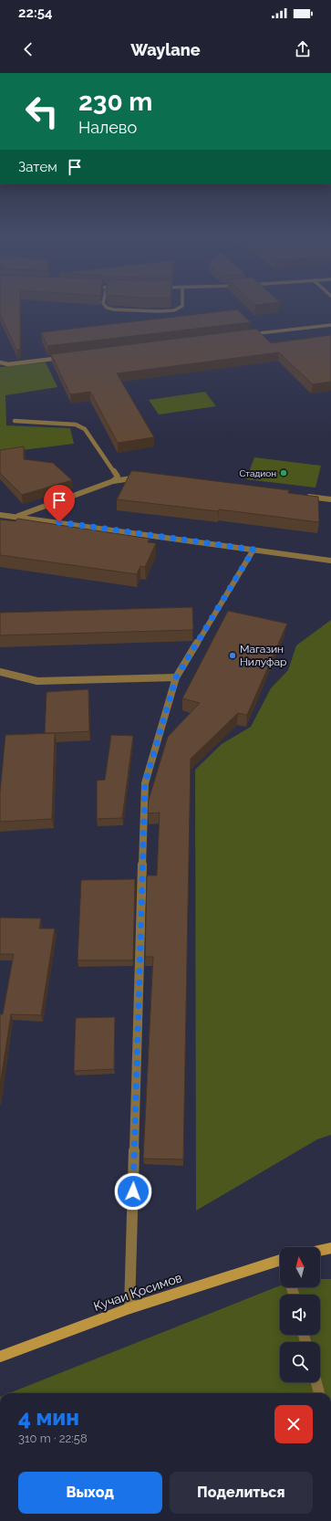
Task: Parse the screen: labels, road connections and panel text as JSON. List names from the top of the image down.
{
  "streets": {
    "street": ["Кучаи Қосимов"]
  },
  "places": ["Стадион", "Магазин Нилуфар"],
  "north": "top",
  "page": {
    "status": "22:54",
    "header": "Waylane",
    "turn": ["230 m", "Налево"],
    "then": "Затем",
    "heading": ["4 мин", "310 m · 22:58"],
    "buttons": ["Выход", "Поделиться"]
  }
}
